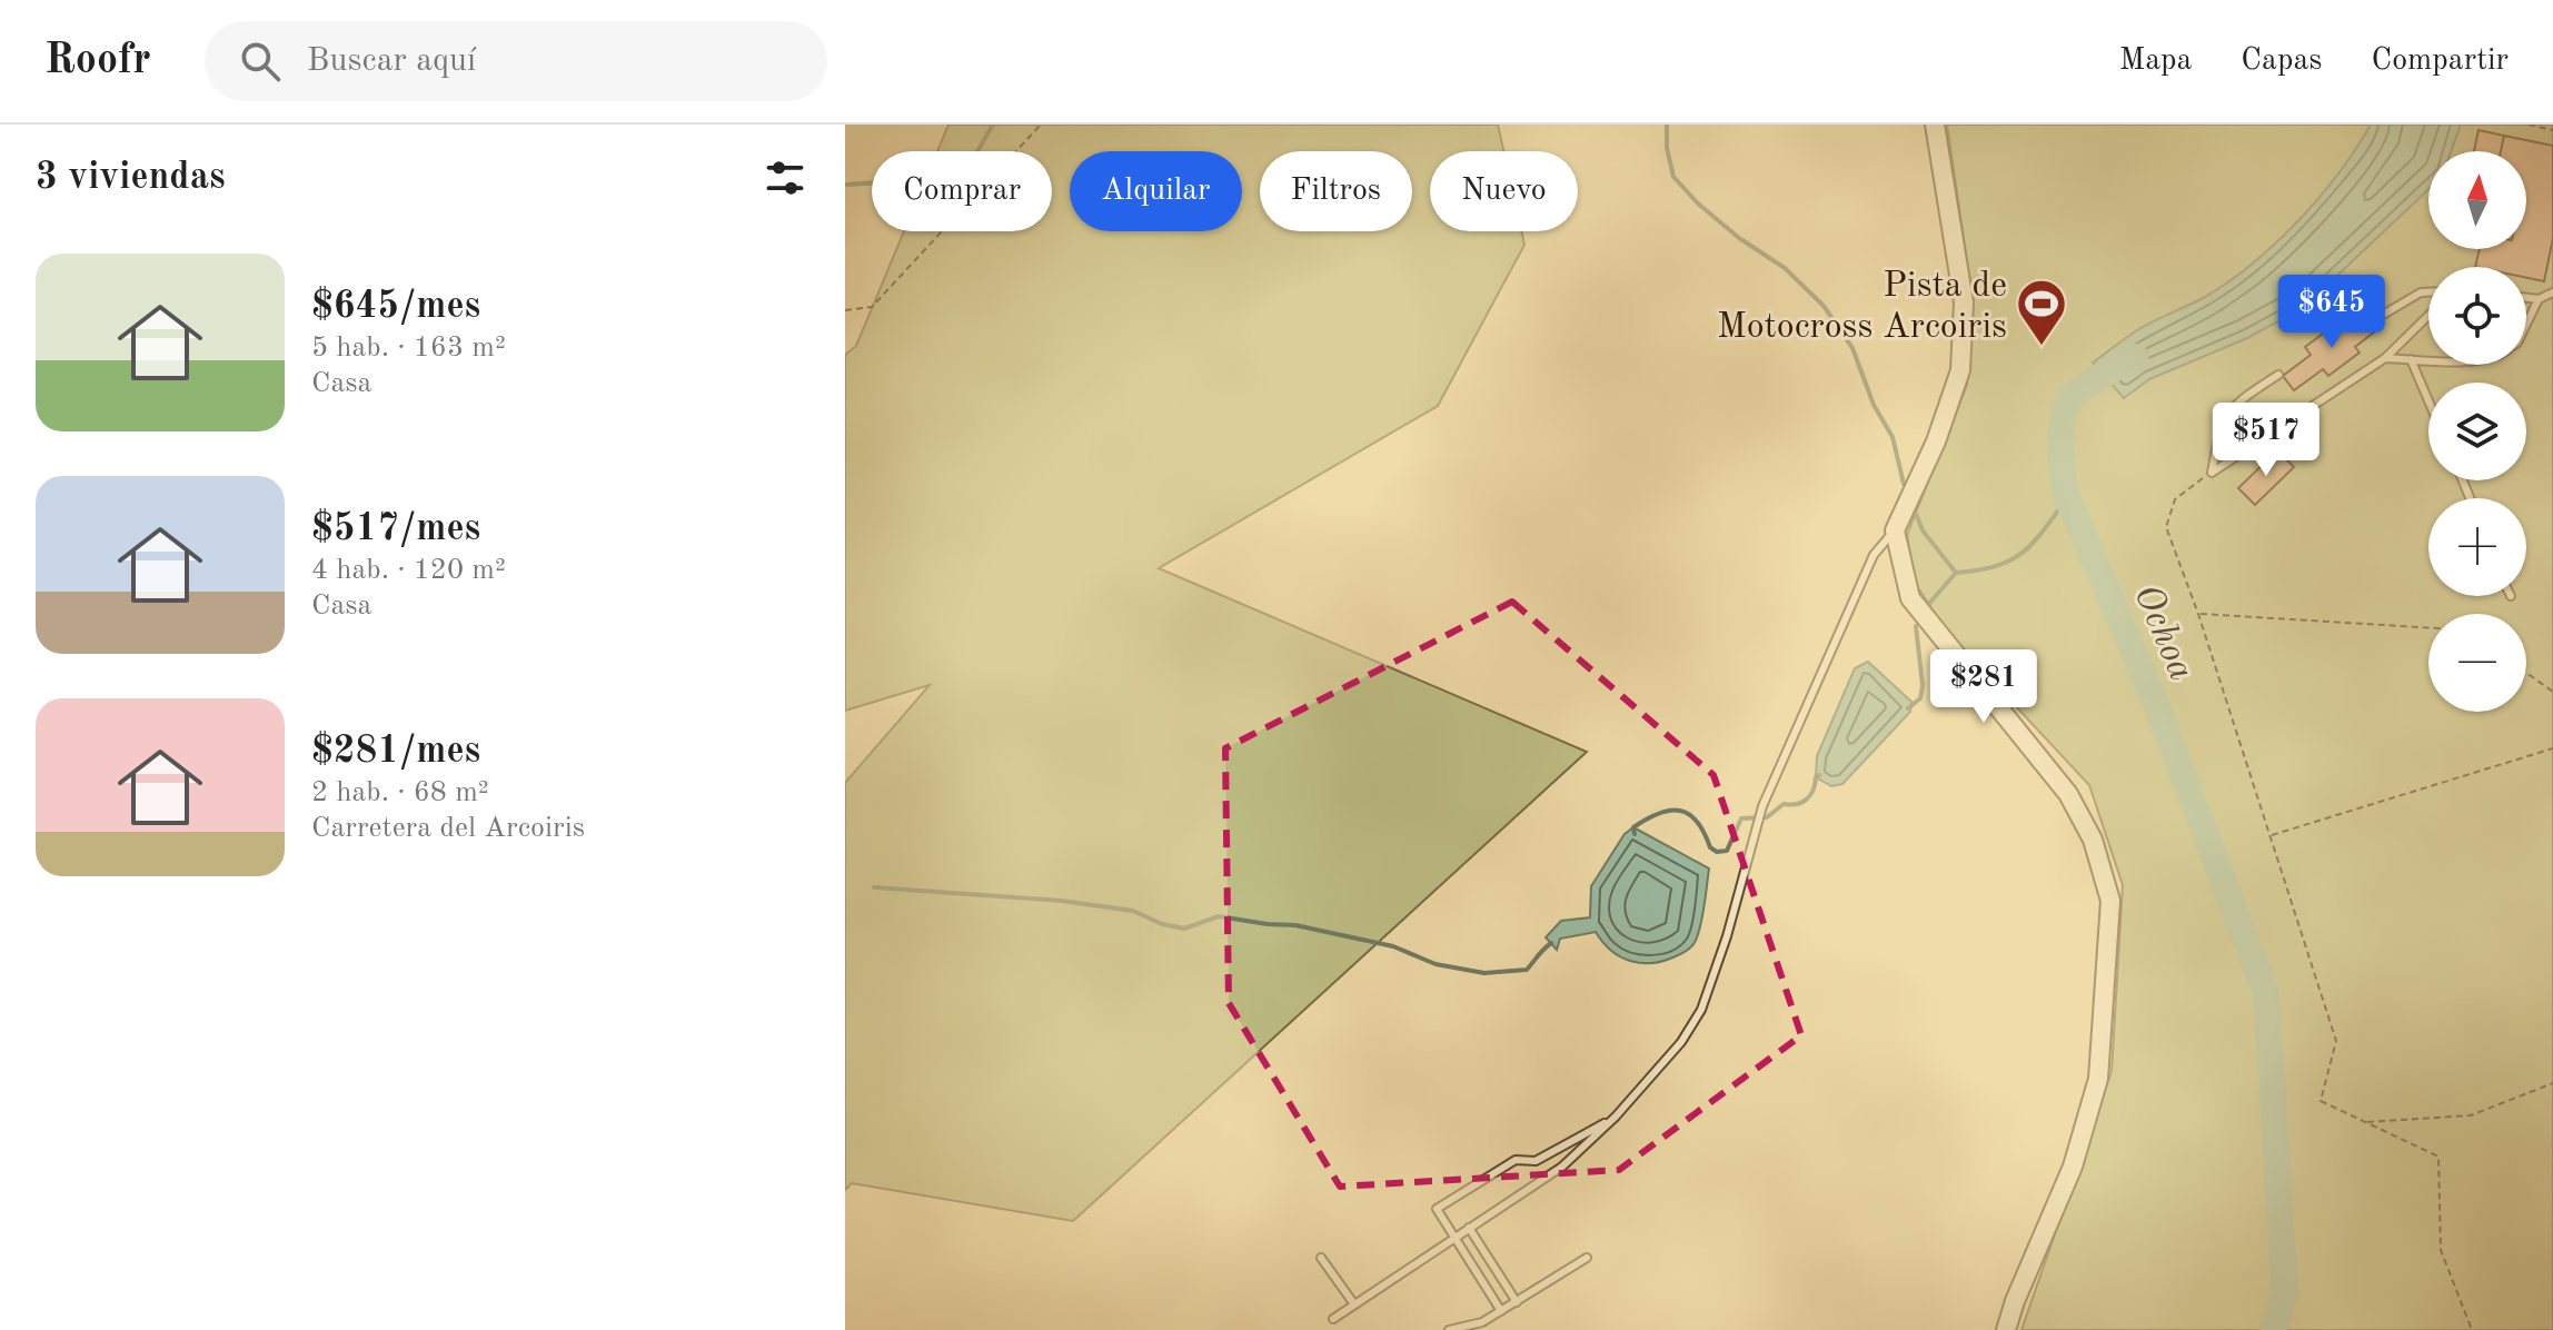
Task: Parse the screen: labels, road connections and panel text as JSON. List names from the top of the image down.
{
  "water": ["Ochoa"],
  "places": {
    "sports": ["Pista de Motocross Arcoiris"]
  },
  "north": "top",
  "page": {
    "header": "Roofr",
    "search": "Buscar aquí",
    "nav": ["Mapa", "Capas", "Compartir"],
    "heading": "3 viviendas",
    "map_buttons": ["+", "−"],
    "chip": [
      "Comprar",
      "Alquilar",
      "Filtros",
      "Nuevo"
    ],
    "list": [
      {
        "name": "$645/mes",
        "note": "5 hab. · 163 m² · Casa"
      },
      {
        "name": "$517/mes",
        "note": "4 hab. · 120 m² · Casa"
      },
      {
        "name": "$281/mes",
        "note": "2 hab. · 68 m² · Carretera del Arcoiris"
      }
    ],
    "price": ["$645", "$517", "$281"]
  }
}
